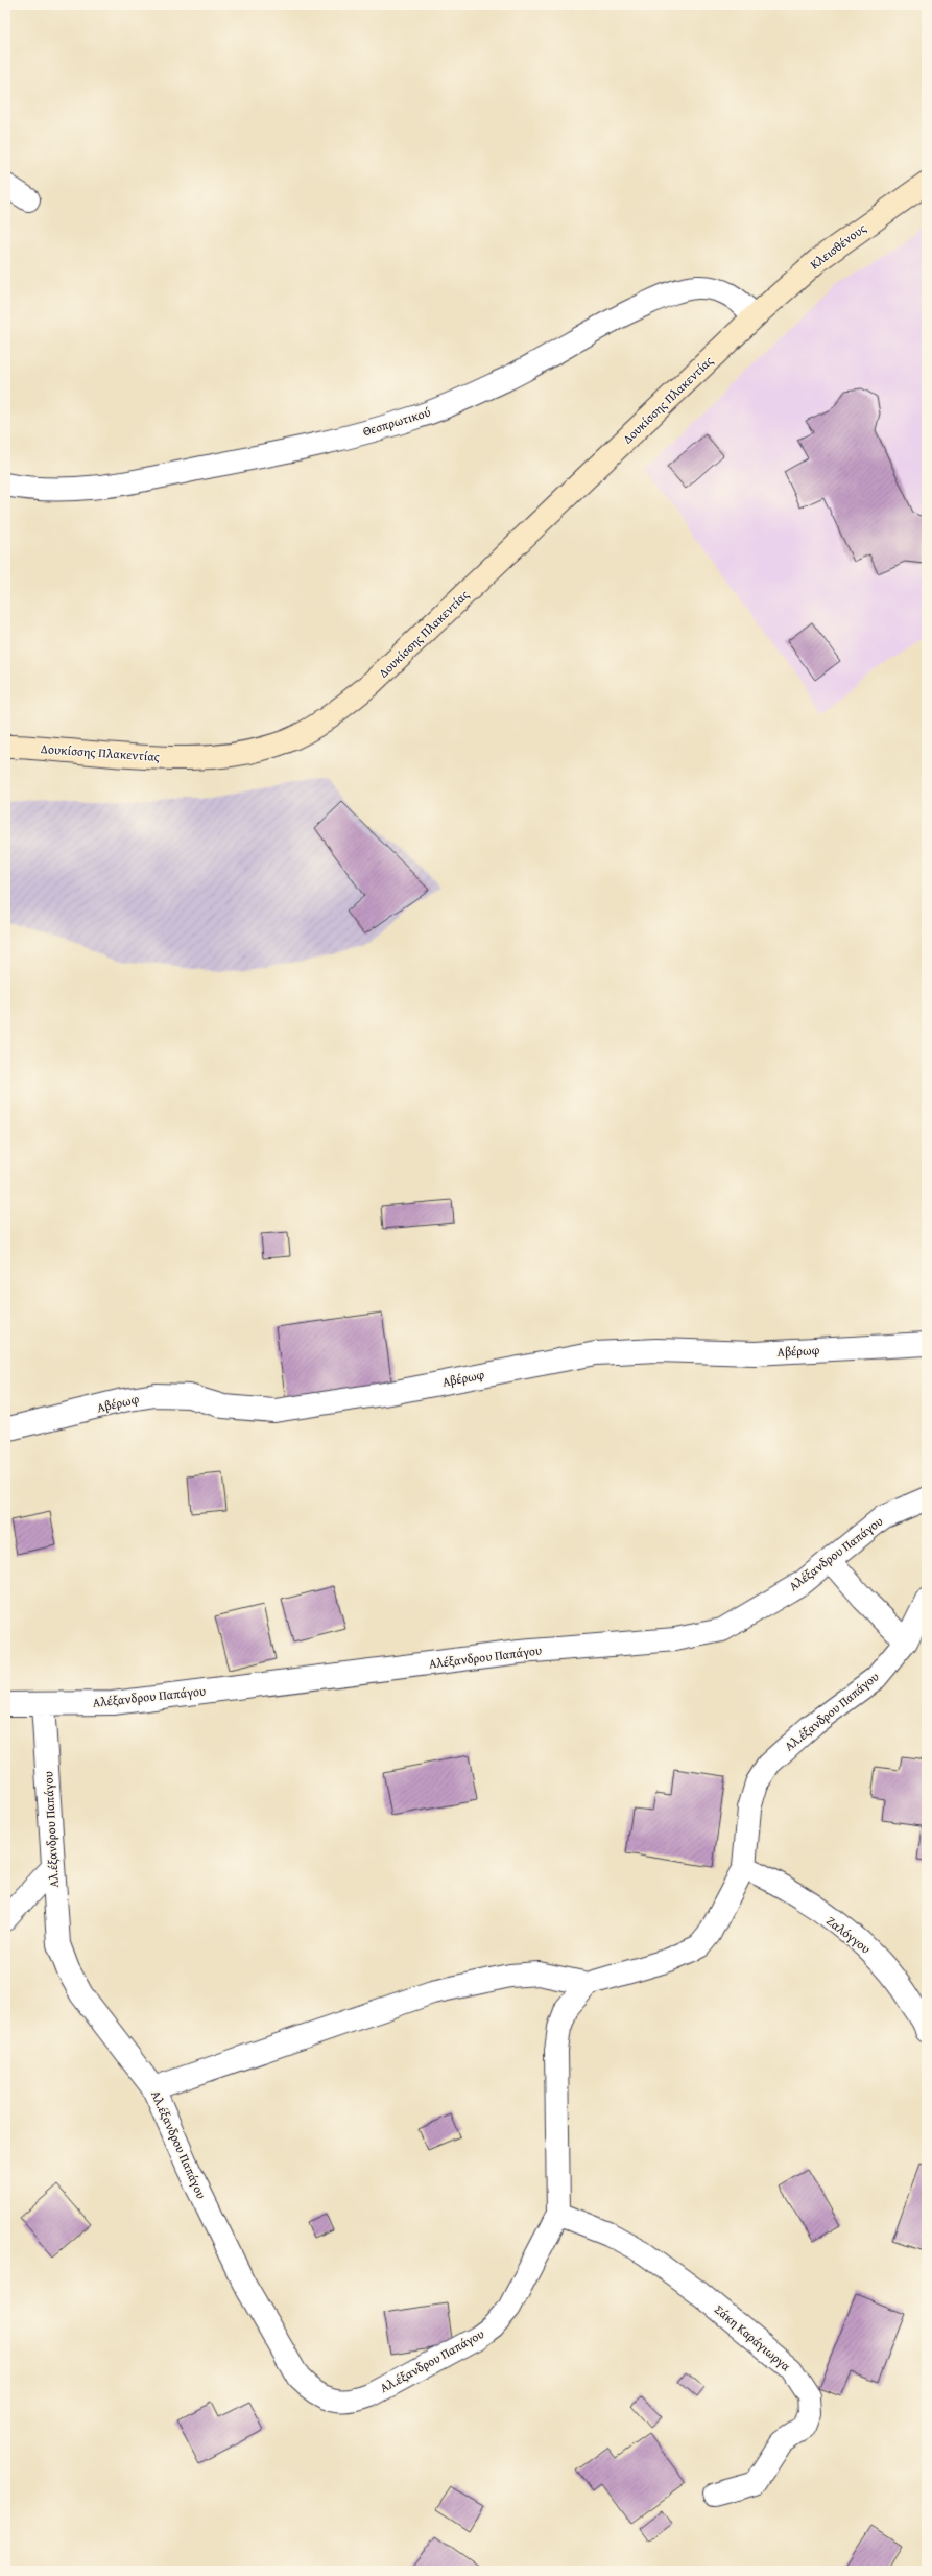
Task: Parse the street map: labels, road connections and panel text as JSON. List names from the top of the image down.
{
  "streets": {
    "main road": ["Κλεισθένους", "Δουκίσσης Πλακεντίας"],
    "street": [
      "Θεσπρωτικού",
      "Αβέρωφ",
      "Αλέξανδρου Παπάγου",
      "Αλ.έξανδρου Παπάγου",
      "Ζαλόγγου",
      "Σάκη Καράγιωργα"
    ]
  },
  "crossings": [
    ["Κλεισθένους", "Δουκίσσης Πλακεντίας"],
    ["Κλεισθένους", "Θεσπρωτικού"],
    ["Δουκίσσης Πλακεντίας", "Θεσπρωτικού"],
    ["Αλέξανδρου Παπάγου", "Αλ.έξανδρου Παπάγου"],
    ["Αλ.έξανδρου Παπάγου", "Ζαλόγγου"],
    ["Αλ.έξανδρου Παπάγου", "Σάκη Καράγιωργα"]
  ]
}
